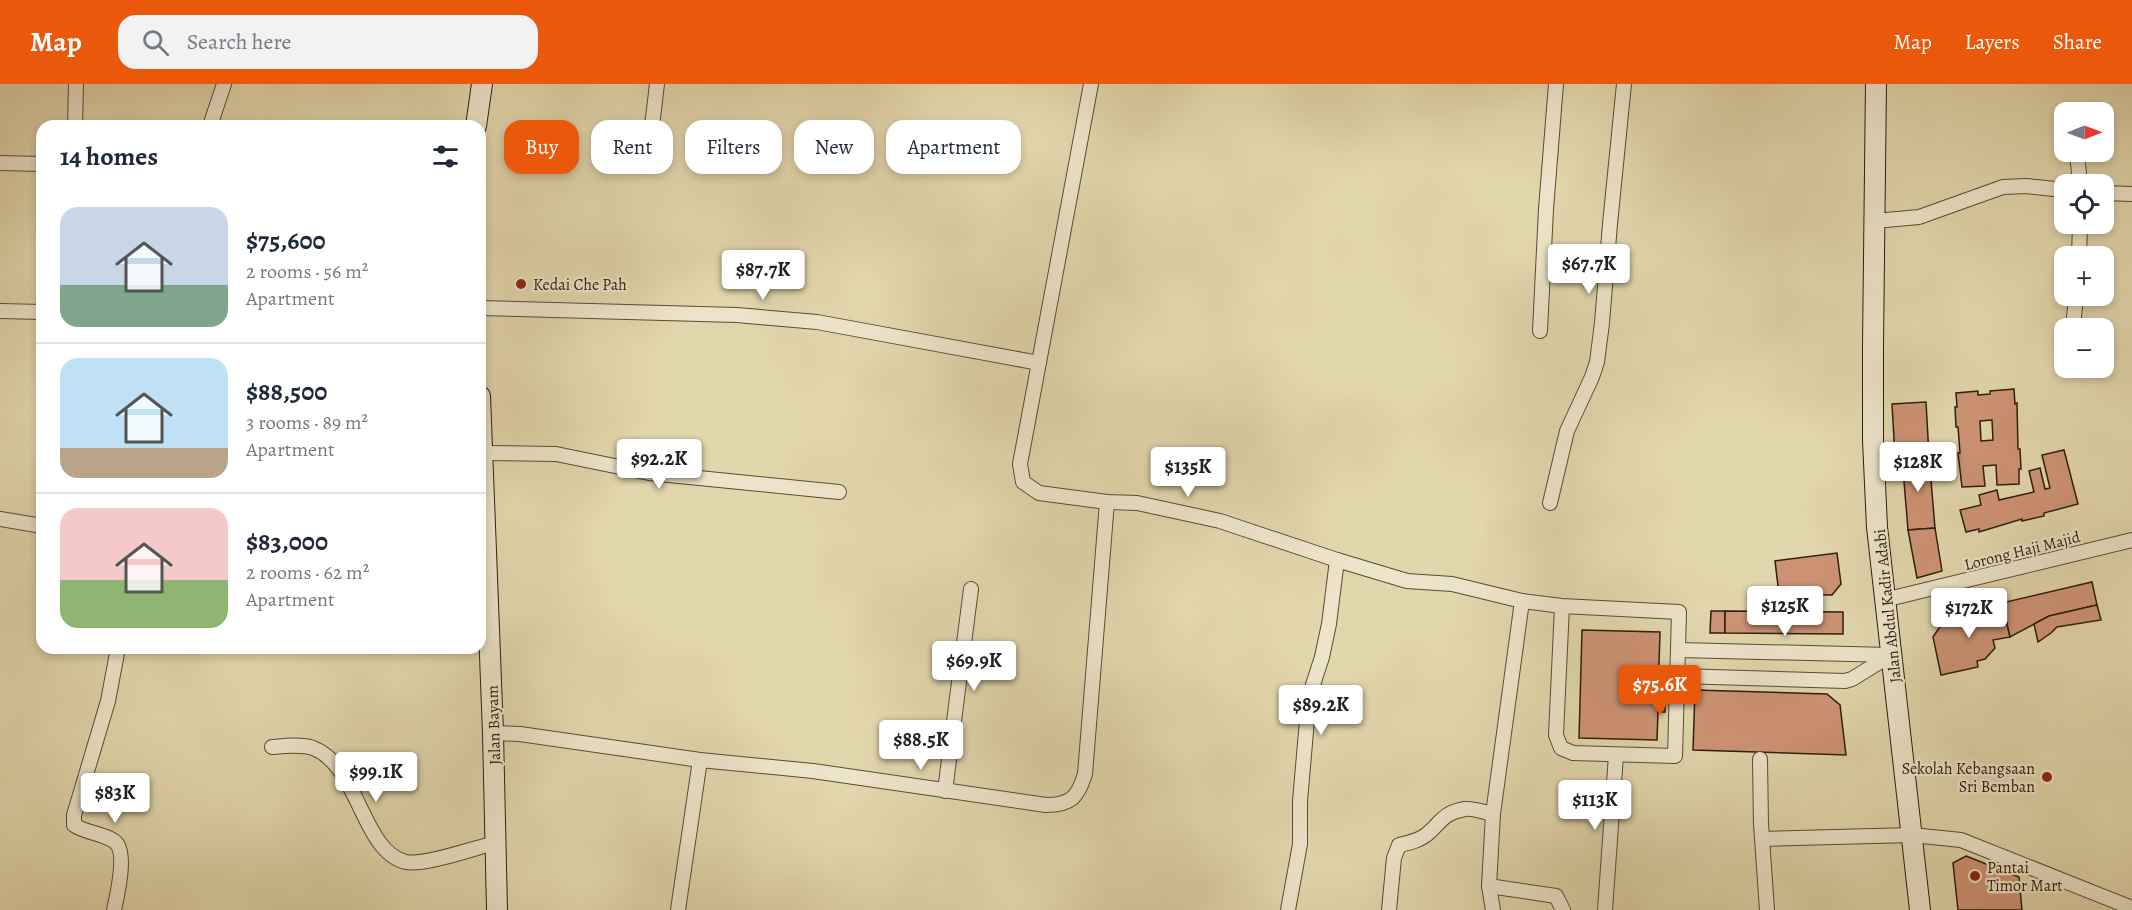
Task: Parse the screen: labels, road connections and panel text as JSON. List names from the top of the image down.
{
  "streets": {
    "main road": ["Jalan Abdul Kadir Adabi", "Jalan Bayam"],
    "street": ["Lorong Haji Majid"]
  },
  "crossings": [
    ["Lorong Haji Majid", "Jalan Abdul Kadir Adabi"]
  ],
  "places": ["Kedai Che Pah", "Sekolah Kebangsaan Sri Bemban", "Pantai Timor Mart"],
  "north": "right",
  "page": {
    "header": "Map",
    "search": "Search here",
    "nav": ["Map", "Layers", "Share"],
    "map_buttons": ["+", "−"],
    "chip": [
      "Buy",
      "Rent",
      "Filters",
      "New",
      "Apartment"
    ],
    "heading": "14 homes",
    "list": [
      {
        "name": "$75,600",
        "note": "2 rooms · 56 m² · Apartment"
      },
      {
        "name": "$88,500",
        "note": "3 rooms · 89 m² · Apartment"
      },
      {
        "name": "$83,000",
        "note": "2 rooms · 62 m² · Apartment"
      }
    ],
    "price": [
      "$67.7K",
      "$87.7K",
      "$92.2K",
      "$128K",
      "$135K",
      "$125K",
      "$172K",
      "$69.9K",
      "$75.6K",
      "$89.2K",
      "$88.5K",
      "$99.1K",
      "$83K",
      "$113K"
    ]
  }
}
